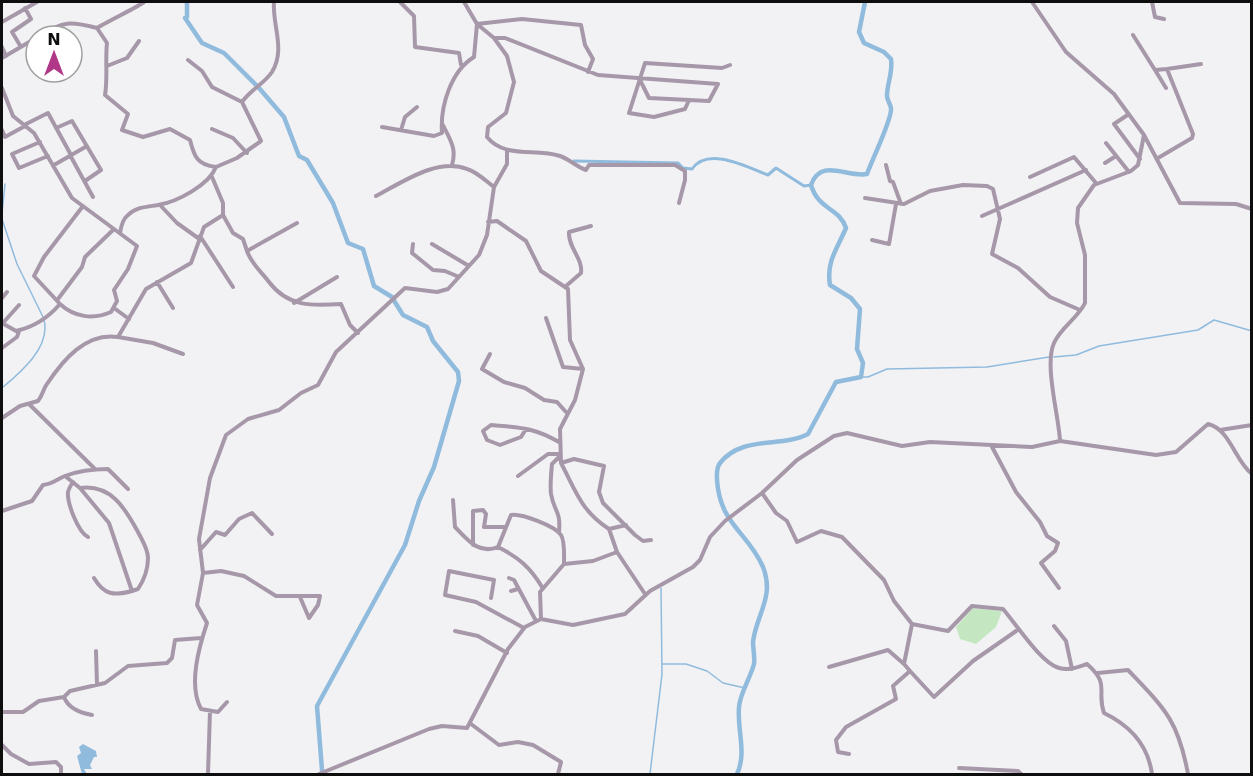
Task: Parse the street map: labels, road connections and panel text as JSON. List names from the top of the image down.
{
  "north": "top"
}
